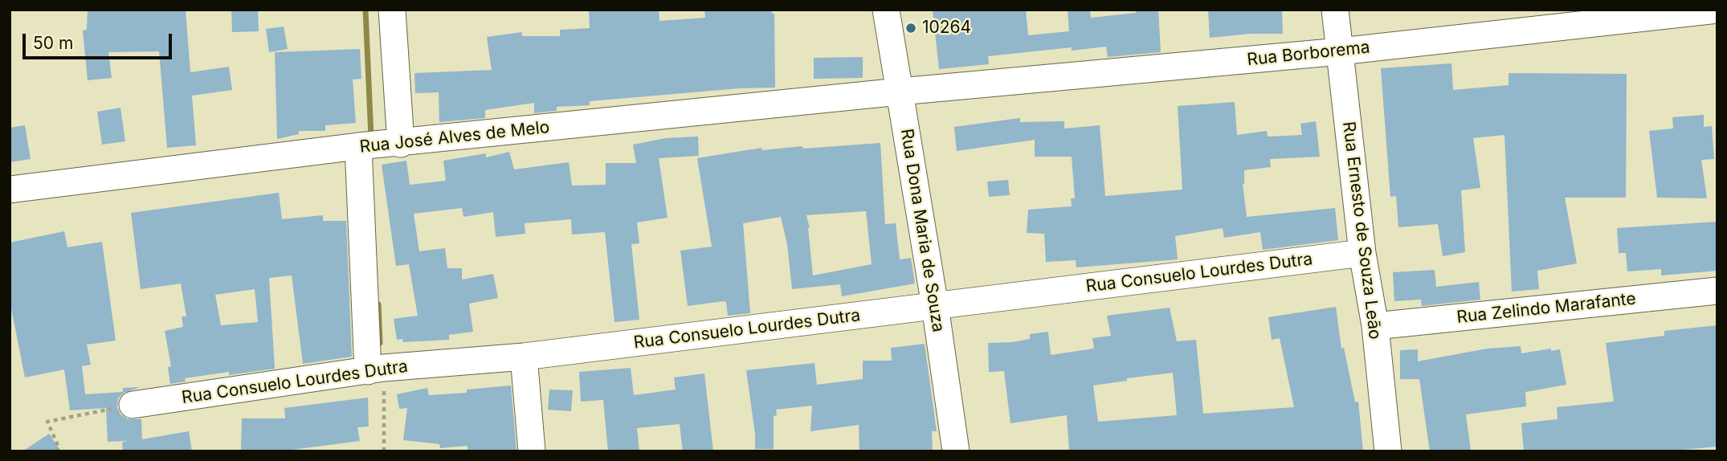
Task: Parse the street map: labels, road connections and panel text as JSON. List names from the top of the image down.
{
  "streets": {
    "street": [
      "Rua Borborema",
      "Rua José Alves de Melo",
      "Rua Dona Maria de Souza",
      "Rua Ernesto de Souza Leão",
      "Rua Consuelo Lourdes Dutra",
      "Rua Zelindo Marafante"
    ]
  },
  "crossings": [
    ["Rua Borborema", "Rua José Alves de Melo"],
    ["Rua Borborema", "Rua Dona Maria de Souza"],
    ["Rua Borborema", "Rua Ernesto de Souza Leão"],
    ["Rua José Alves de Melo", "Rua Dona Maria de Souza"],
    ["Rua Dona Maria de Souza", "Rua Consuelo Lourdes Dutra"],
    ["Rua Ernesto de Souza Leão", "Rua Consuelo Lourdes Dutra"],
    ["Rua Ernesto de Souza Leão", "Rua Zelindo Marafante"]
  ],
  "places": ["10264"],
  "scale_bar": "50 m"
}
